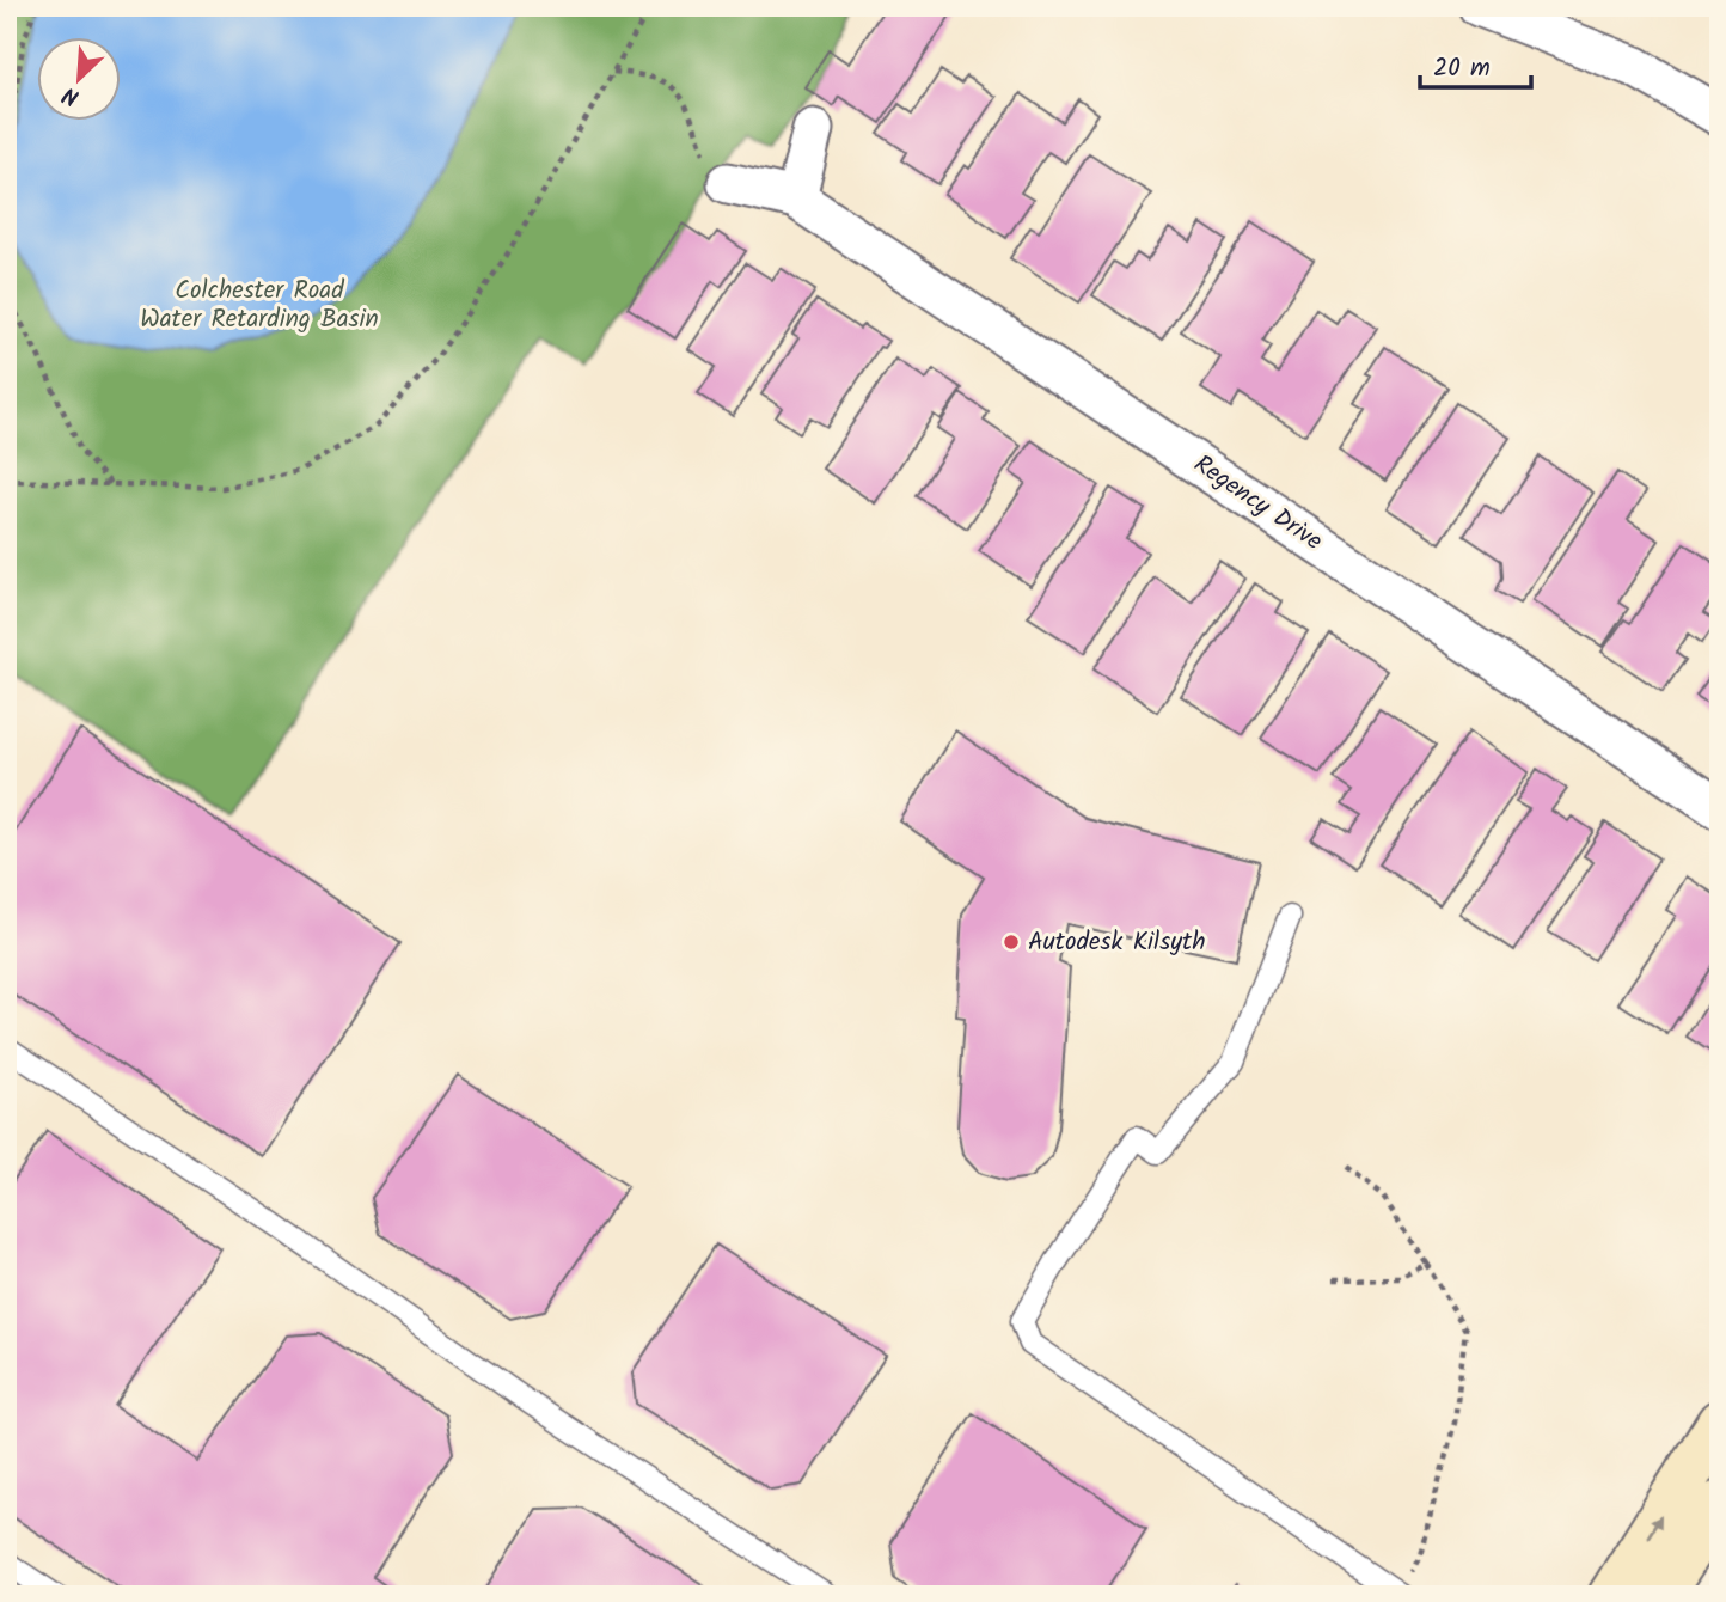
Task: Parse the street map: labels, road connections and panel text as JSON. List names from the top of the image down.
{
  "streets": {
    "street": ["Regency Drive"]
  },
  "parks": ["Colchester Road Water Retarding Basin"],
  "places": ["Autodesk Kilsyth"],
  "scale_bar": "20 m",
  "north": "bottom left"
}
